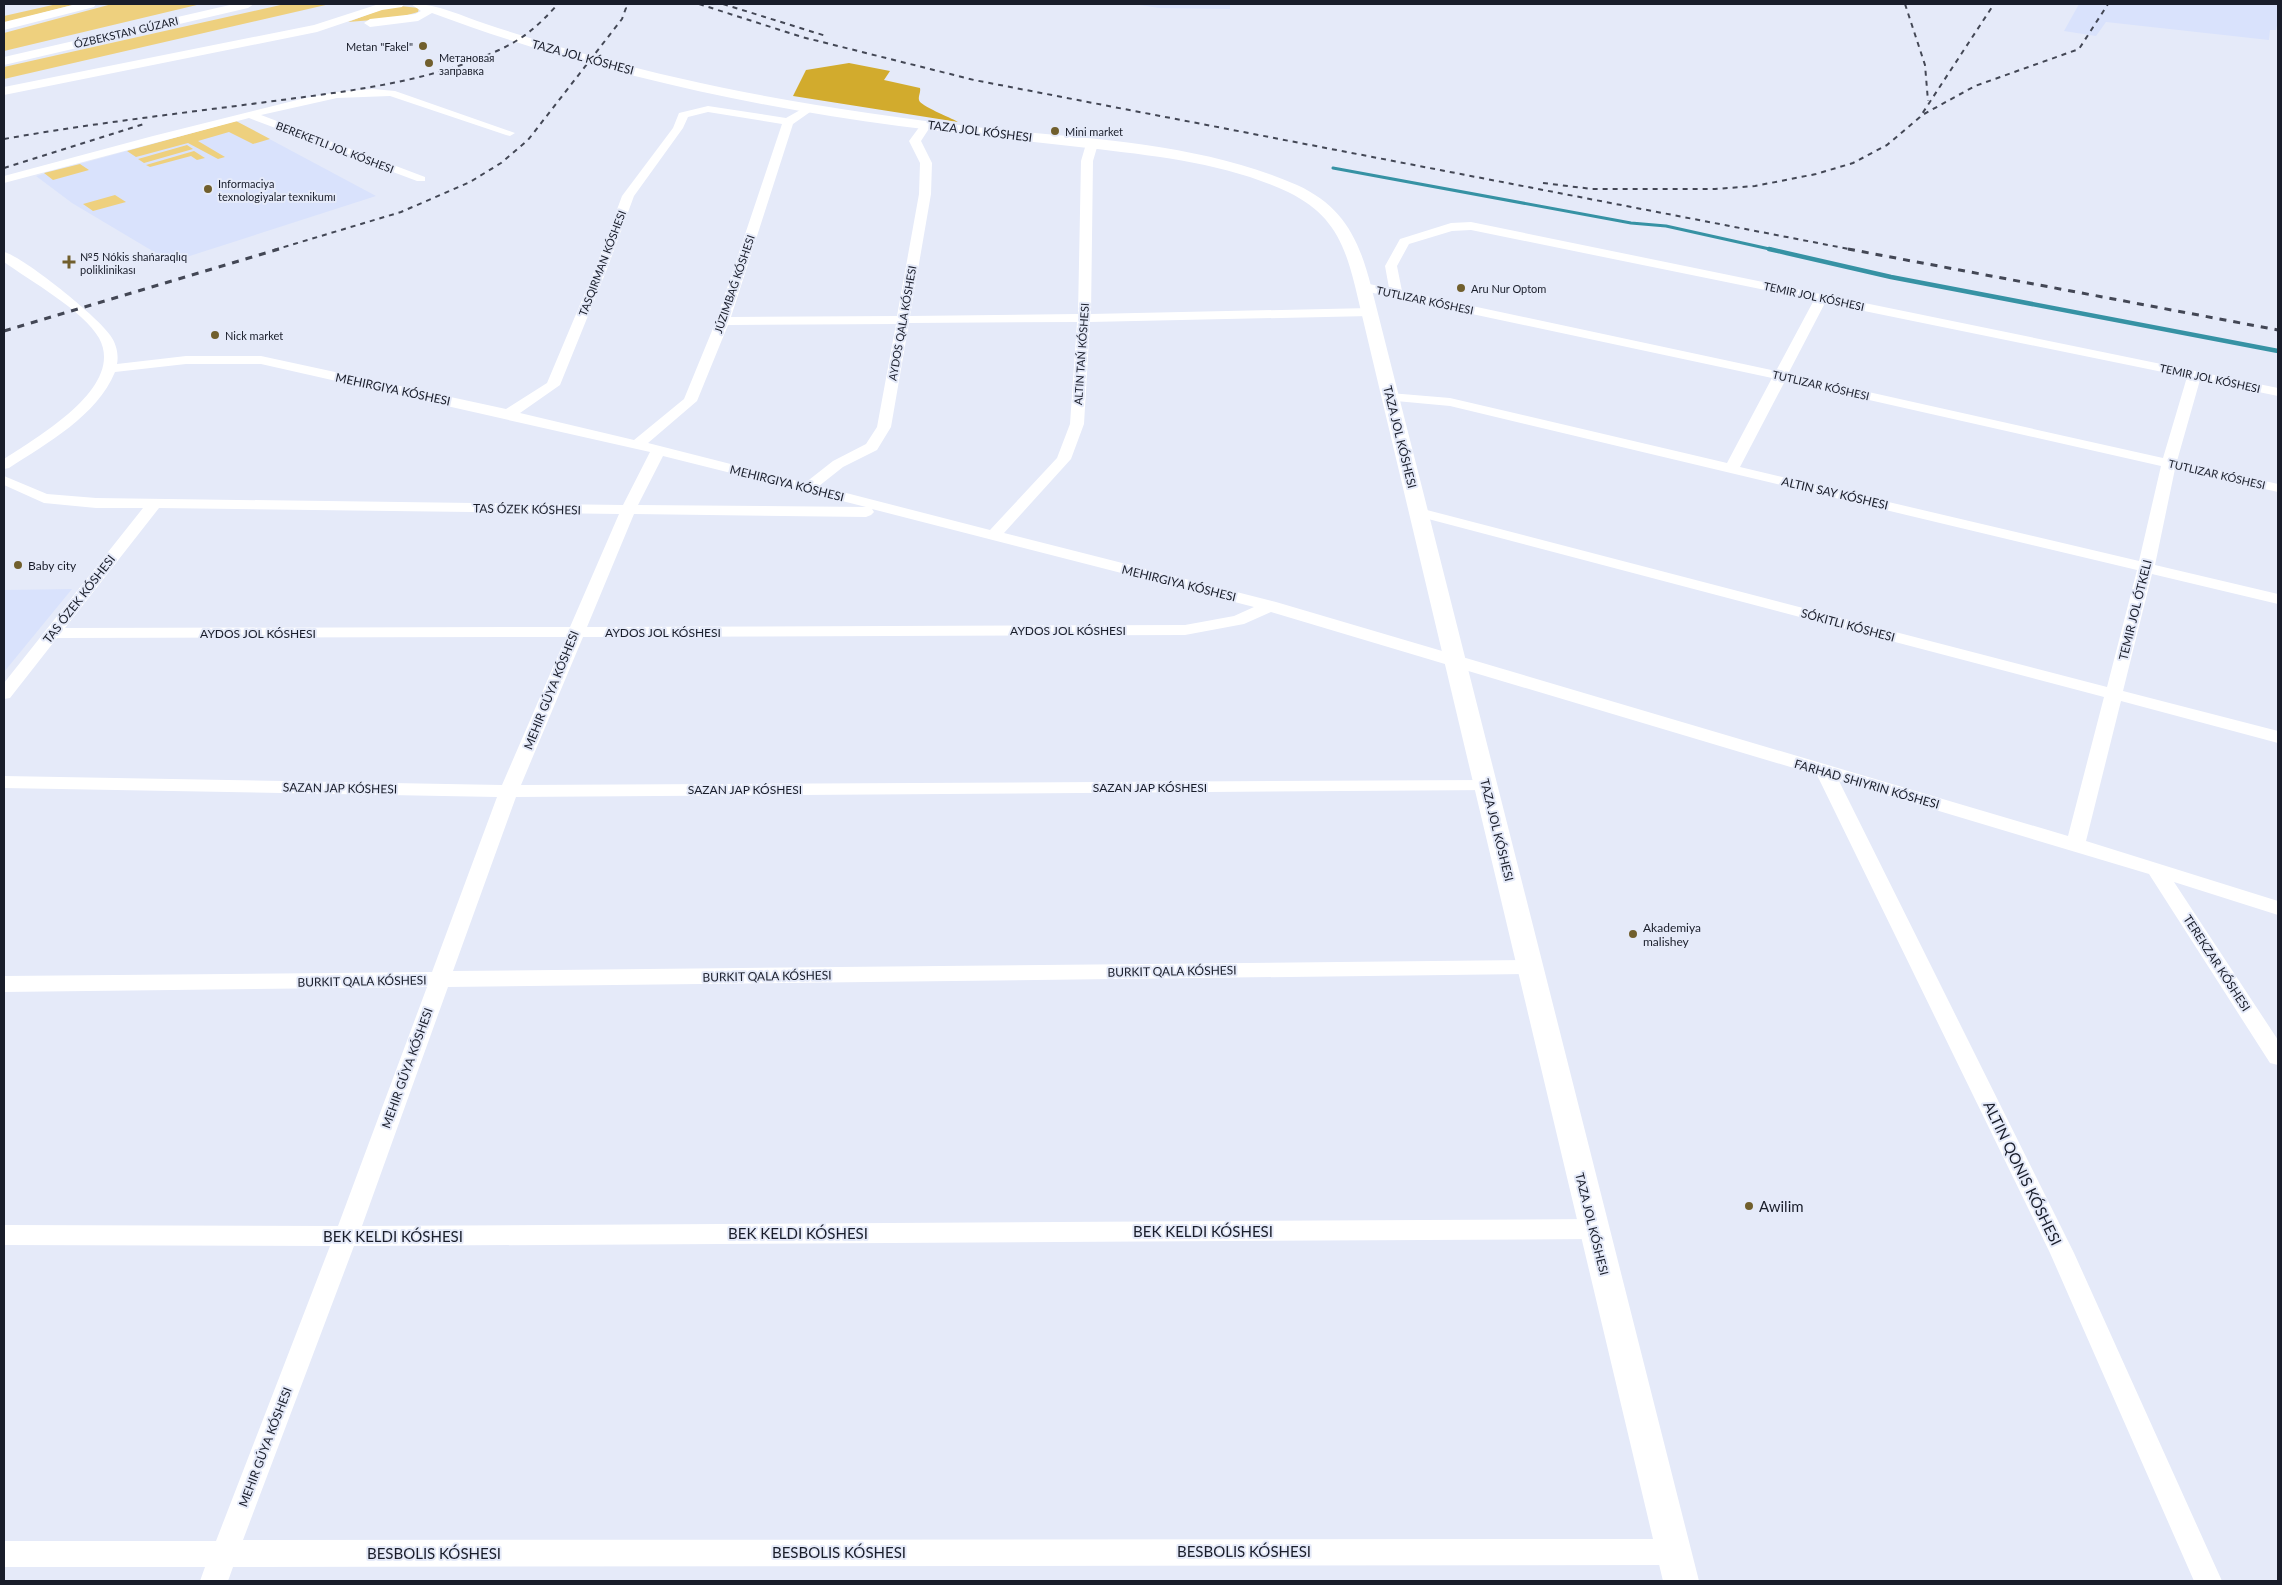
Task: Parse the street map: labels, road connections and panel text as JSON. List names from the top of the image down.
{
  "streets": {
    "main road": ["TAZA JOL KÓSHESI"],
    "street": [
      "BEREKETLI JOL KÓSHESI",
      "JÚZIMBAǴ KÓSHESI",
      "TEMIR JOL KÓSHESI",
      "AYDOS QALA KÓSHESI",
      "MEHIRGIYA KÓSHESI",
      "TAS ÓZEK KÓSHESI",
      "TEMIR JOL ÓTKELI",
      "SÓKITLI KÓSHESI",
      "AYDOS JOL KÓSHESI",
      "MEHIR GÚYА KÓSHESI",
      "FARHAD SHIYRIN KÓSHESI",
      "SAZAN JAP KÓSHESI",
      "TEREKZAR KÓSHESI",
      "BURKIT QALA KÓSHESI",
      "BEK KELDI KÓSHESI"
    ]
  },
  "crossings": [
    ["TAZA JOL KÓSHESI", "AYDOS QALA KÓSHESI"],
    ["TAZA JOL KÓSHESI", "MEHIRGIYA KÓSHESI"],
    ["TAZA JOL KÓSHESI", "SÓKITLI KÓSHESI"],
    ["TAZA JOL KÓSHESI", "FARHAD SHIYRIN KÓSHESI"],
    ["TAZA JOL KÓSHESI", "SAZAN JAP KÓSHESI"],
    ["TAZA JOL KÓSHESI", "BURKIT QALA KÓSHESI"],
    ["TAZA JOL KÓSHESI", "BEK KELDI KÓSHESI"],
    ["JÚZIMBAǴ KÓSHESI", "MEHIRGIYA KÓSHESI"],
    ["TEMIR JOL KÓSHESI", "TEMIR JOL ÓTKELI"],
    ["AYDOS QALA KÓSHESI", "MEHIRGIYA KÓSHESI"],
    ["MEHIRGIYA KÓSHESI", "TAS ÓZEK KÓSHESI"],
    ["MEHIRGIYA KÓSHESI", "AYDOS JOL KÓSHESI"],
    ["MEHIRGIYA KÓSHESI", "MEHIR GÚYА KÓSHESI"],
    ["MEHIRGIYA KÓSHESI", "FARHAD SHIYRIN KÓSHESI"],
    ["TAS ÓZEK KÓSHESI", "AYDOS JOL KÓSHESI"],
    ["TAS ÓZEK KÓSHESI", "MEHIR GÚYА KÓSHESI"],
    ["TEMIR JOL ÓTKELI", "SÓKITLI KÓSHESI"],
    ["TEMIR JOL ÓTKELI", "FARHAD SHIYRIN KÓSHESI"],
    ["AYDOS JOL KÓSHESI", "MEHIR GÚYА KÓSHESI"],
    ["MEHIR GÚYА KÓSHESI", "SAZAN JAP KÓSHESI"],
    ["MEHIR GÚYА KÓSHESI", "BURKIT QALA KÓSHESI"],
    ["MEHIR GÚYА KÓSHESI", "BEK KELDI KÓSHESI"],
    ["FARHAD SHIYRIN KÓSHESI", "TEREKZAR KÓSHESI"]
  ],
  "places": {
    "other": [
      "Metan \"Fakel\"",
      "Метановая заправка",
      "Mini market",
      "Informaciya texnologiyalar texnikumı",
      "Aru Nur Optom",
      "Nick market",
      "Baby city",
      "Akademiya malishey",
      "Awilim"
    ],
    "health": ["№5 Nókis shańaraqlıq poliklinikası"]
  }
}
